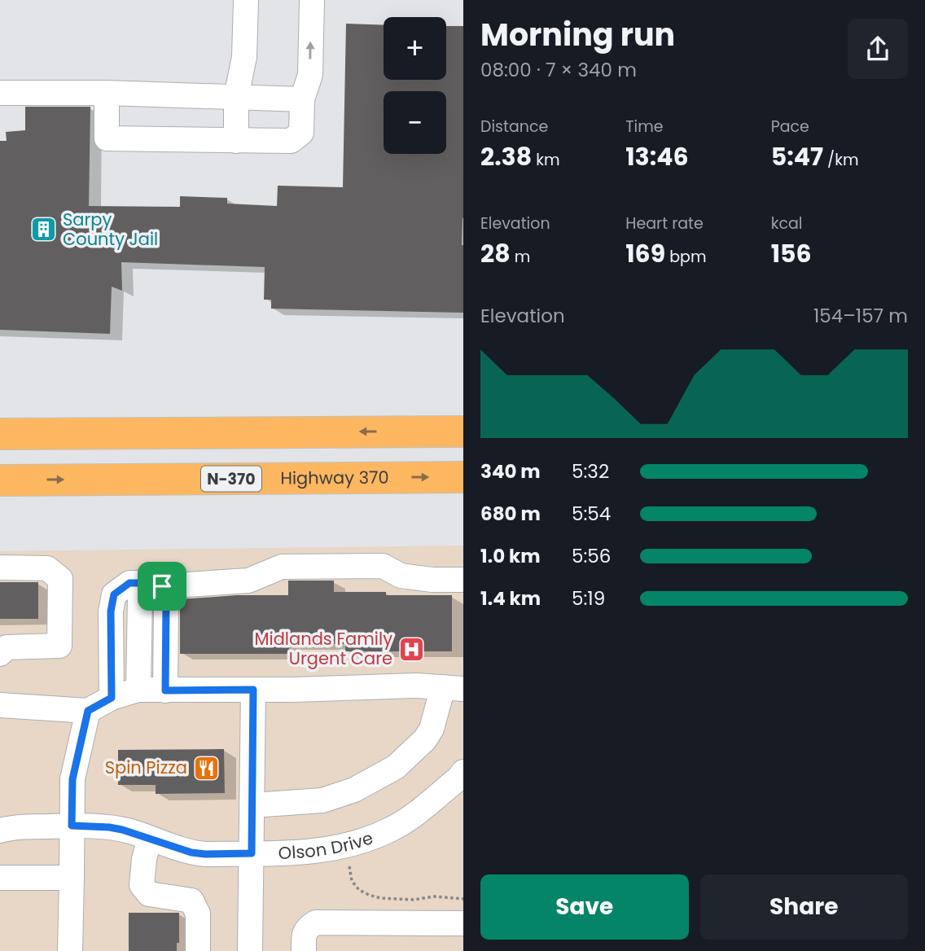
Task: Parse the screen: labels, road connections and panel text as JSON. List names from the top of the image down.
{
  "streets": {
    "highway": ["Highway 370", "N-370"],
    "street": ["Olson Drive"]
  },
  "places": {
    "building": ["Sarpy County Jail"],
    "hospital": ["Midlands Family Urgent Care"],
    "restaurant": ["Spin Pizza"]
  },
  "page": {
    "heading": ["Morning run", "08:00 · 7 × 340 m"],
    "map_buttons": ["+", "−"],
    "stats": [
      ["Distance", "2.38 km"],
      ["Time", "13:46"],
      ["Pace", "5:47 /km"],
      ["Elevation", "28 m"],
      ["Heart rate", "169 bpm"],
      ["kcal", "156"]
    ],
    "chart": ["Elevation", "154–157 m"],
    "list": [
      {
        "name": "340 m",
        "note": "5:32"
      },
      {
        "name": "680 m",
        "note": "5:54"
      },
      {
        "name": "1.0 km",
        "note": "5:56"
      },
      {
        "name": "1.4 km",
        "note": "5:19"
      }
    ],
    "buttons": ["Save", "Share"]
  }
}
